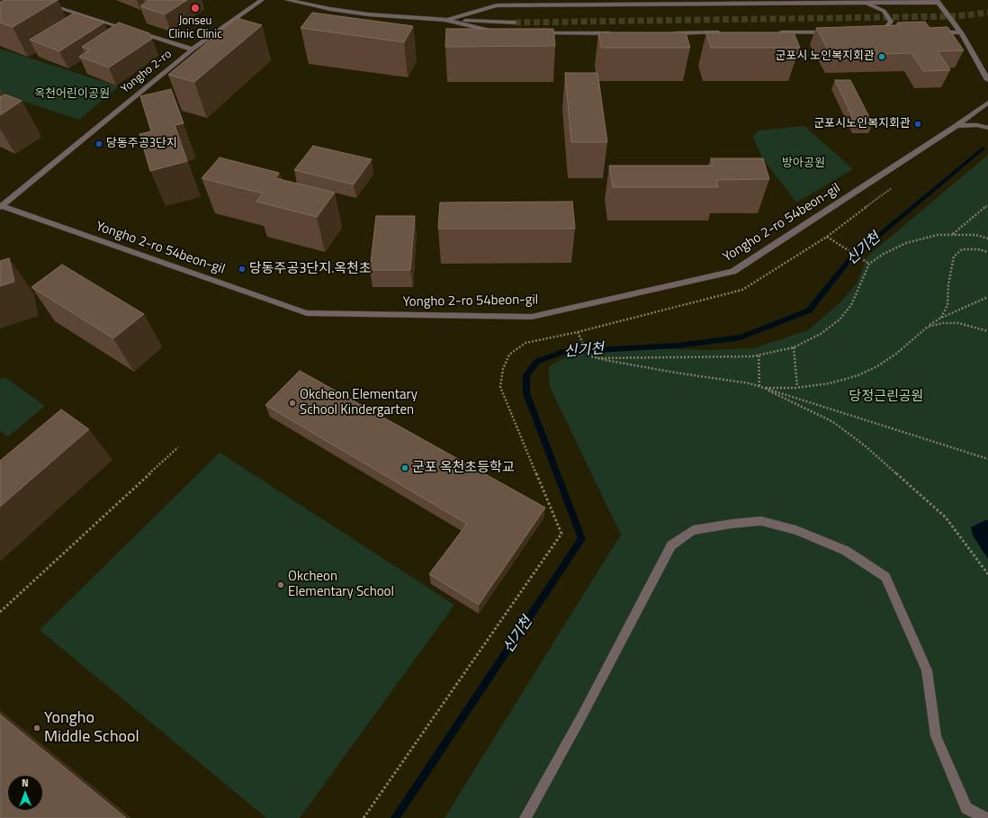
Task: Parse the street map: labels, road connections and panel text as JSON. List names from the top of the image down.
{
  "streets": {
    "street": ["Yongho 2-ro", "Yongho 2-ro 54beon-gil"]
  },
  "crossings": [
    ["Yongho 2-ro", "Yongho 2-ro 54beon-gil"]
  ],
  "water": ["신기천"],
  "parks": ["옥천어린이공원", "방아공원", "당정근린공원"],
  "places": [
    "Jonseu Clinic Clinic",
    "군포시 노인복지회관",
    "군포시노인복지회관",
    "당동주공3단지",
    "당동주공3단지.옥천초",
    "Okcheon Elementary School Kindergarten",
    "군포 옥천초등학교",
    "Okcheon Elementary School",
    "Yongho Middle School"
  ],
  "north": "top"
}
